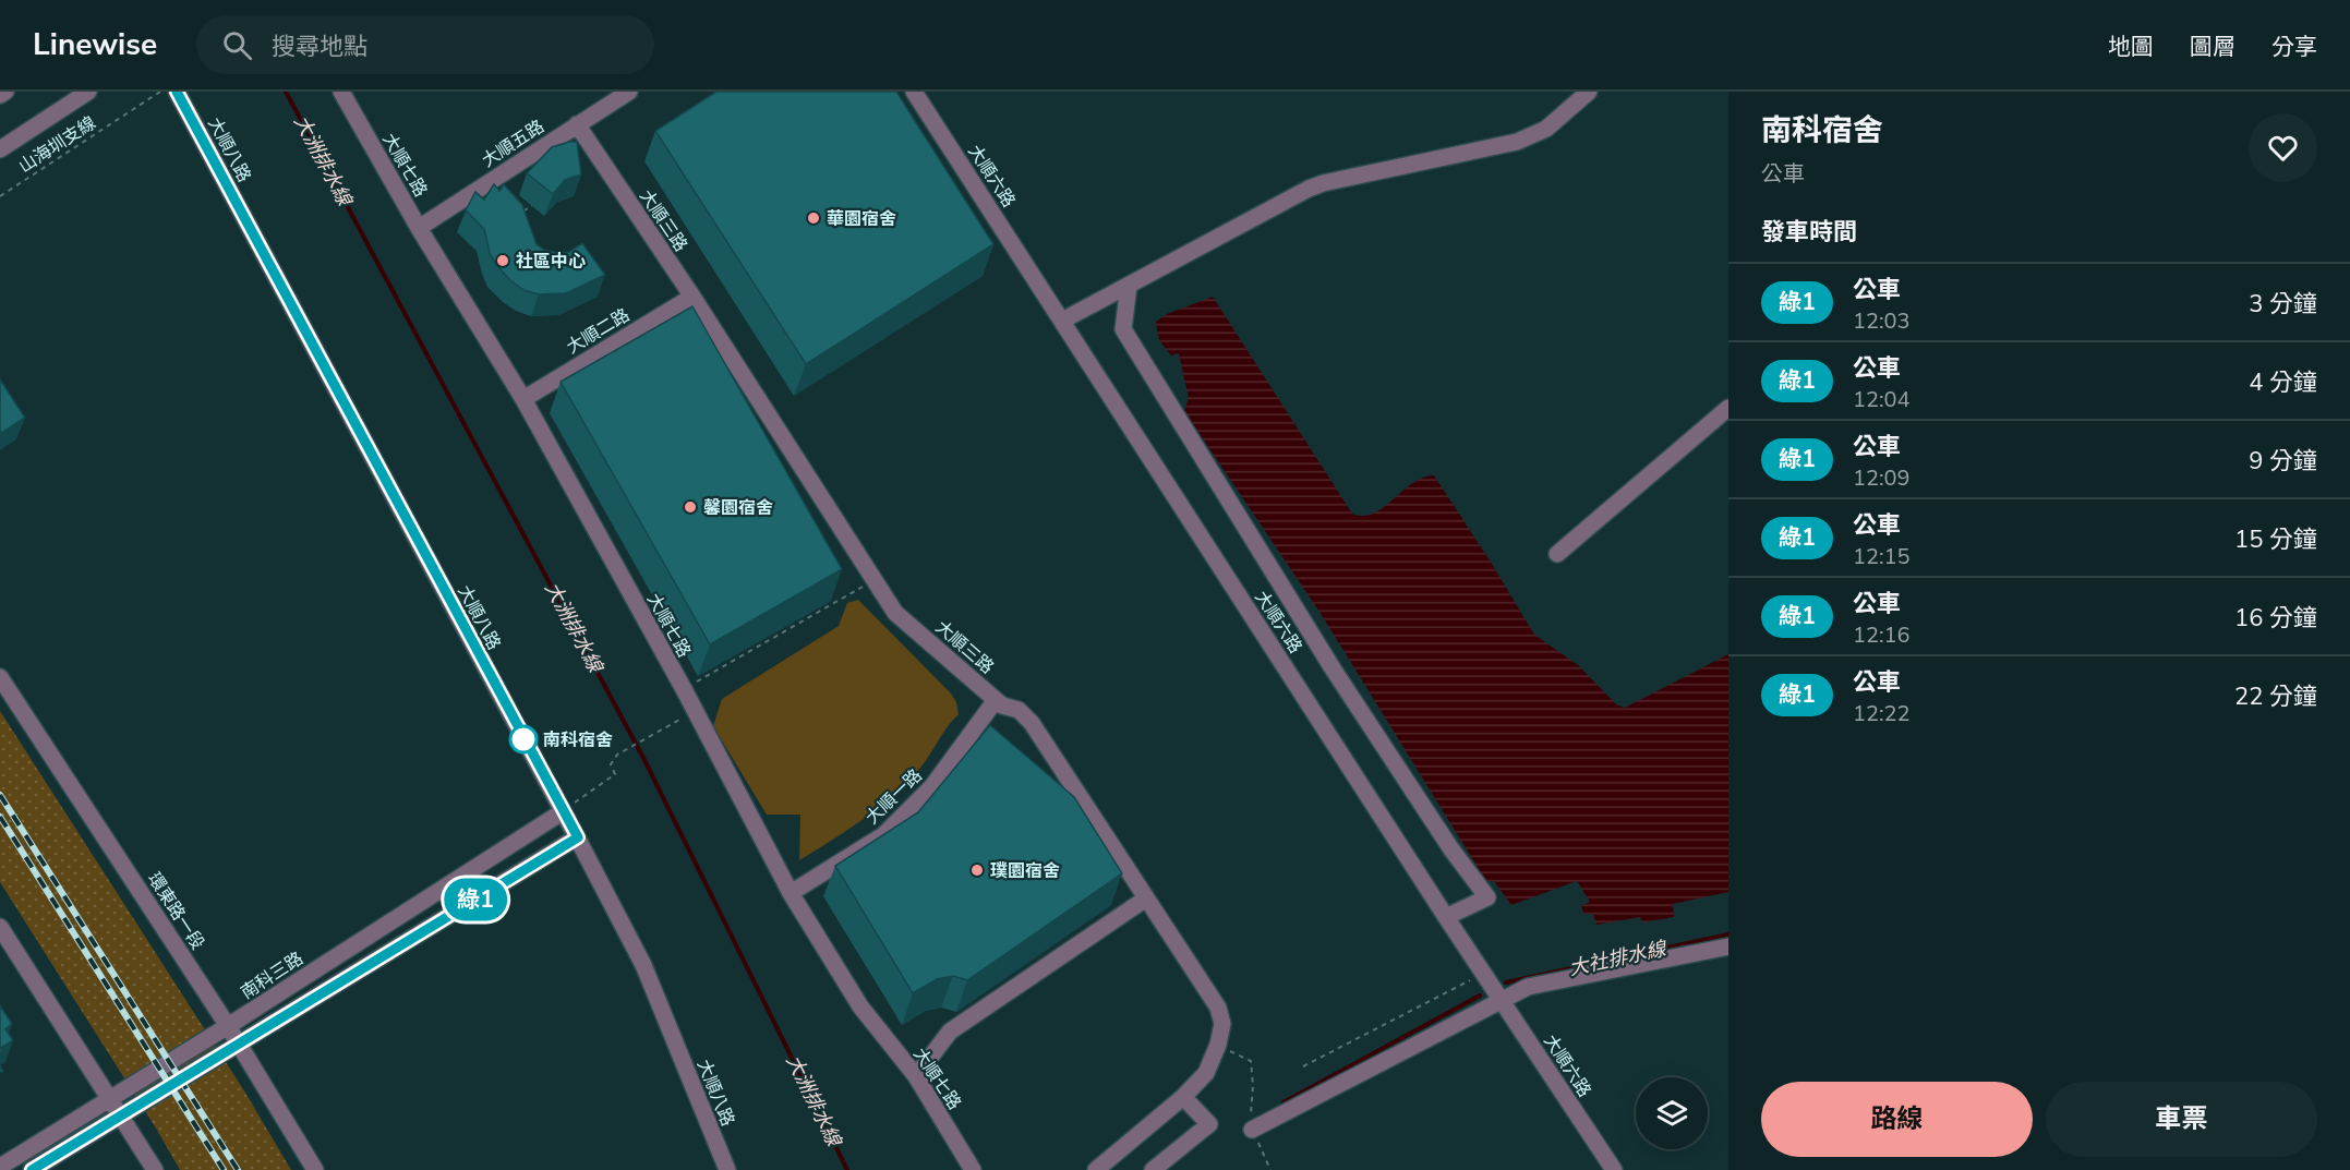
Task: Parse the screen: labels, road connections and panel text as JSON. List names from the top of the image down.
{
  "streets": {
    "street": [
      "大順五路",
      "大順八路",
      "大順七路",
      "大順六路",
      "大順三路",
      "大順二路",
      "大順一路",
      "環東路一段",
      "南科三路"
    ],
    "path": ["山海圳支線"]
  },
  "crossings": [
    ["大順五路", "大順七路"],
    ["大順五路", "大順三路"],
    ["大順八路", "南科三路"],
    ["大順七路", "大順二路"],
    ["大順七路", "大順一路"],
    ["大順三路", "大順二路"],
    ["大順三路", "大順一路"],
    ["環東路一段", "南科三路"]
  ],
  "water": ["大洲排水線", "大社排水線"],
  "places": [
    "華園宿舍",
    "社區中心",
    "馨園宿舍",
    "南科宿舍",
    "璞園宿舍"
  ],
  "lines": ["bus line 綠1"],
  "page": {
    "header": "Linewise",
    "search": "搜尋地點",
    "nav": ["地圖", "圖層", "分享"],
    "on_map": "綠1",
    "heading": [
      ["南科宿舍", "公車"],
      "發車時間"
    ],
    "list": [
      {
        "mark": "綠1",
        "name": "公車",
        "note": "12:03",
        "value": "3 分鐘"
      },
      {
        "mark": "綠1",
        "name": "公車",
        "note": "12:04",
        "value": "4 分鐘"
      },
      {
        "mark": "綠1",
        "name": "公車",
        "note": "12:09",
        "value": "9 分鐘"
      },
      {
        "mark": "綠1",
        "name": "公車",
        "note": "12:15",
        "value": "15 分鐘"
      },
      {
        "mark": "綠1",
        "name": "公車",
        "note": "12:16",
        "value": "16 分鐘"
      },
      {
        "mark": "綠1",
        "name": "公車",
        "note": "12:22",
        "value": "22 分鐘"
      }
    ],
    "buttons": ["路線", "車票"]
  }
}
